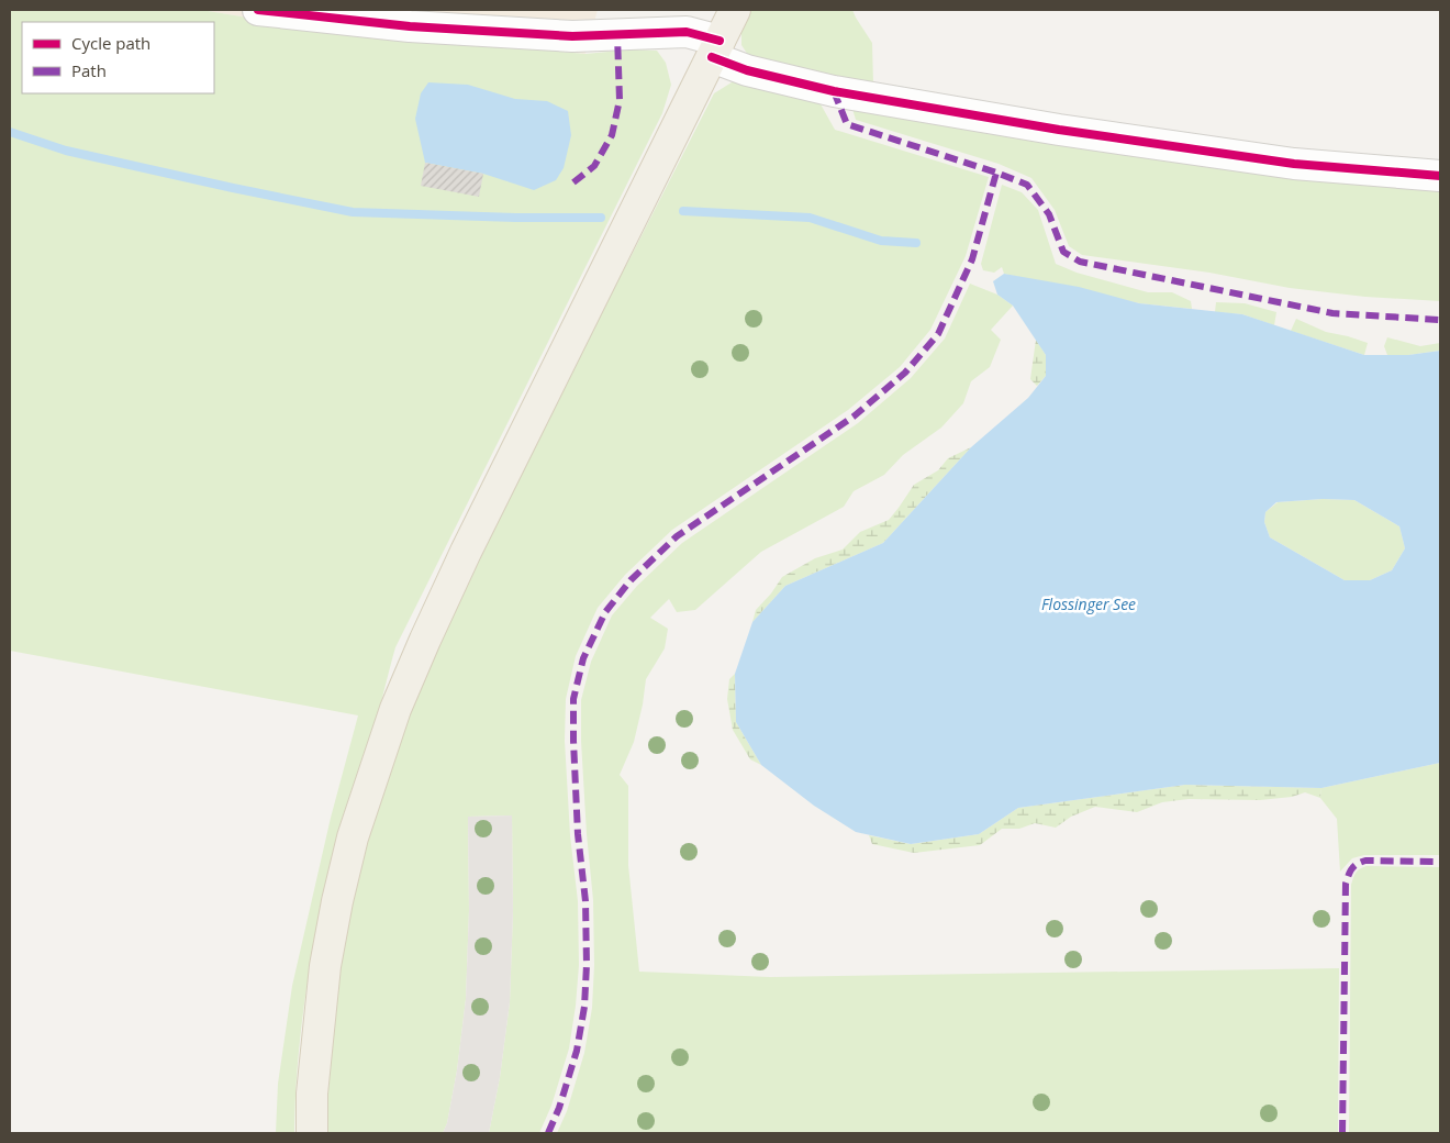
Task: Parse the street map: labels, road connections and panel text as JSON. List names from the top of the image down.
{
  "water": ["Flossinger See"],
  "legend": ["Cycle path", "Path"]
}
